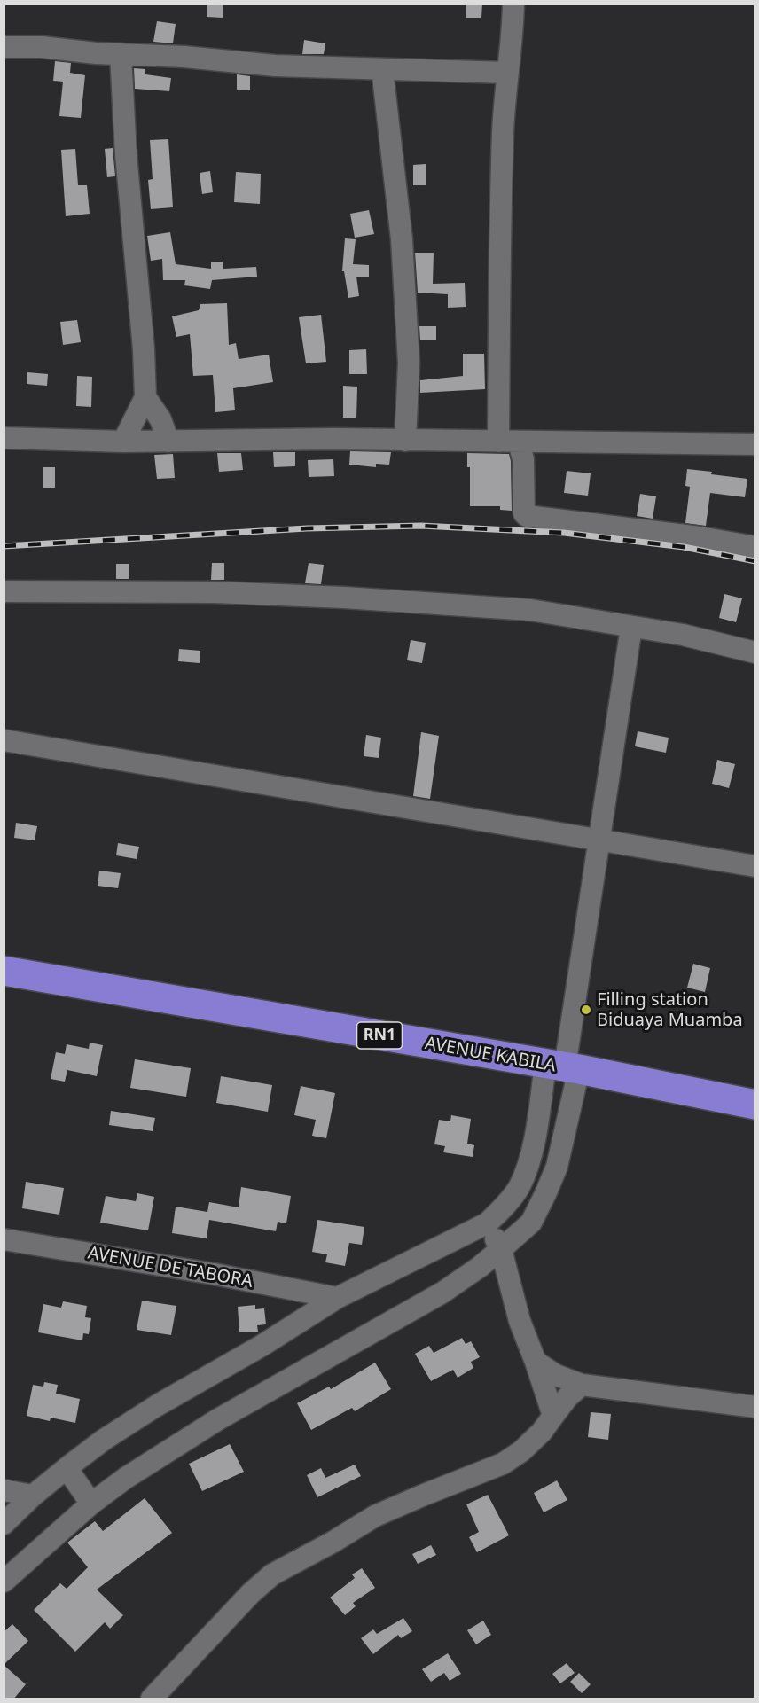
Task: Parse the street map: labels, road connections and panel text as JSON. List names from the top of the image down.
{
  "streets": {
    "highway": ["RN1", "AVENUE KABILA"],
    "street": ["AVENUE DE TABORA"]
  },
  "places": ["Filling station Biduaya Muamba"]
}
